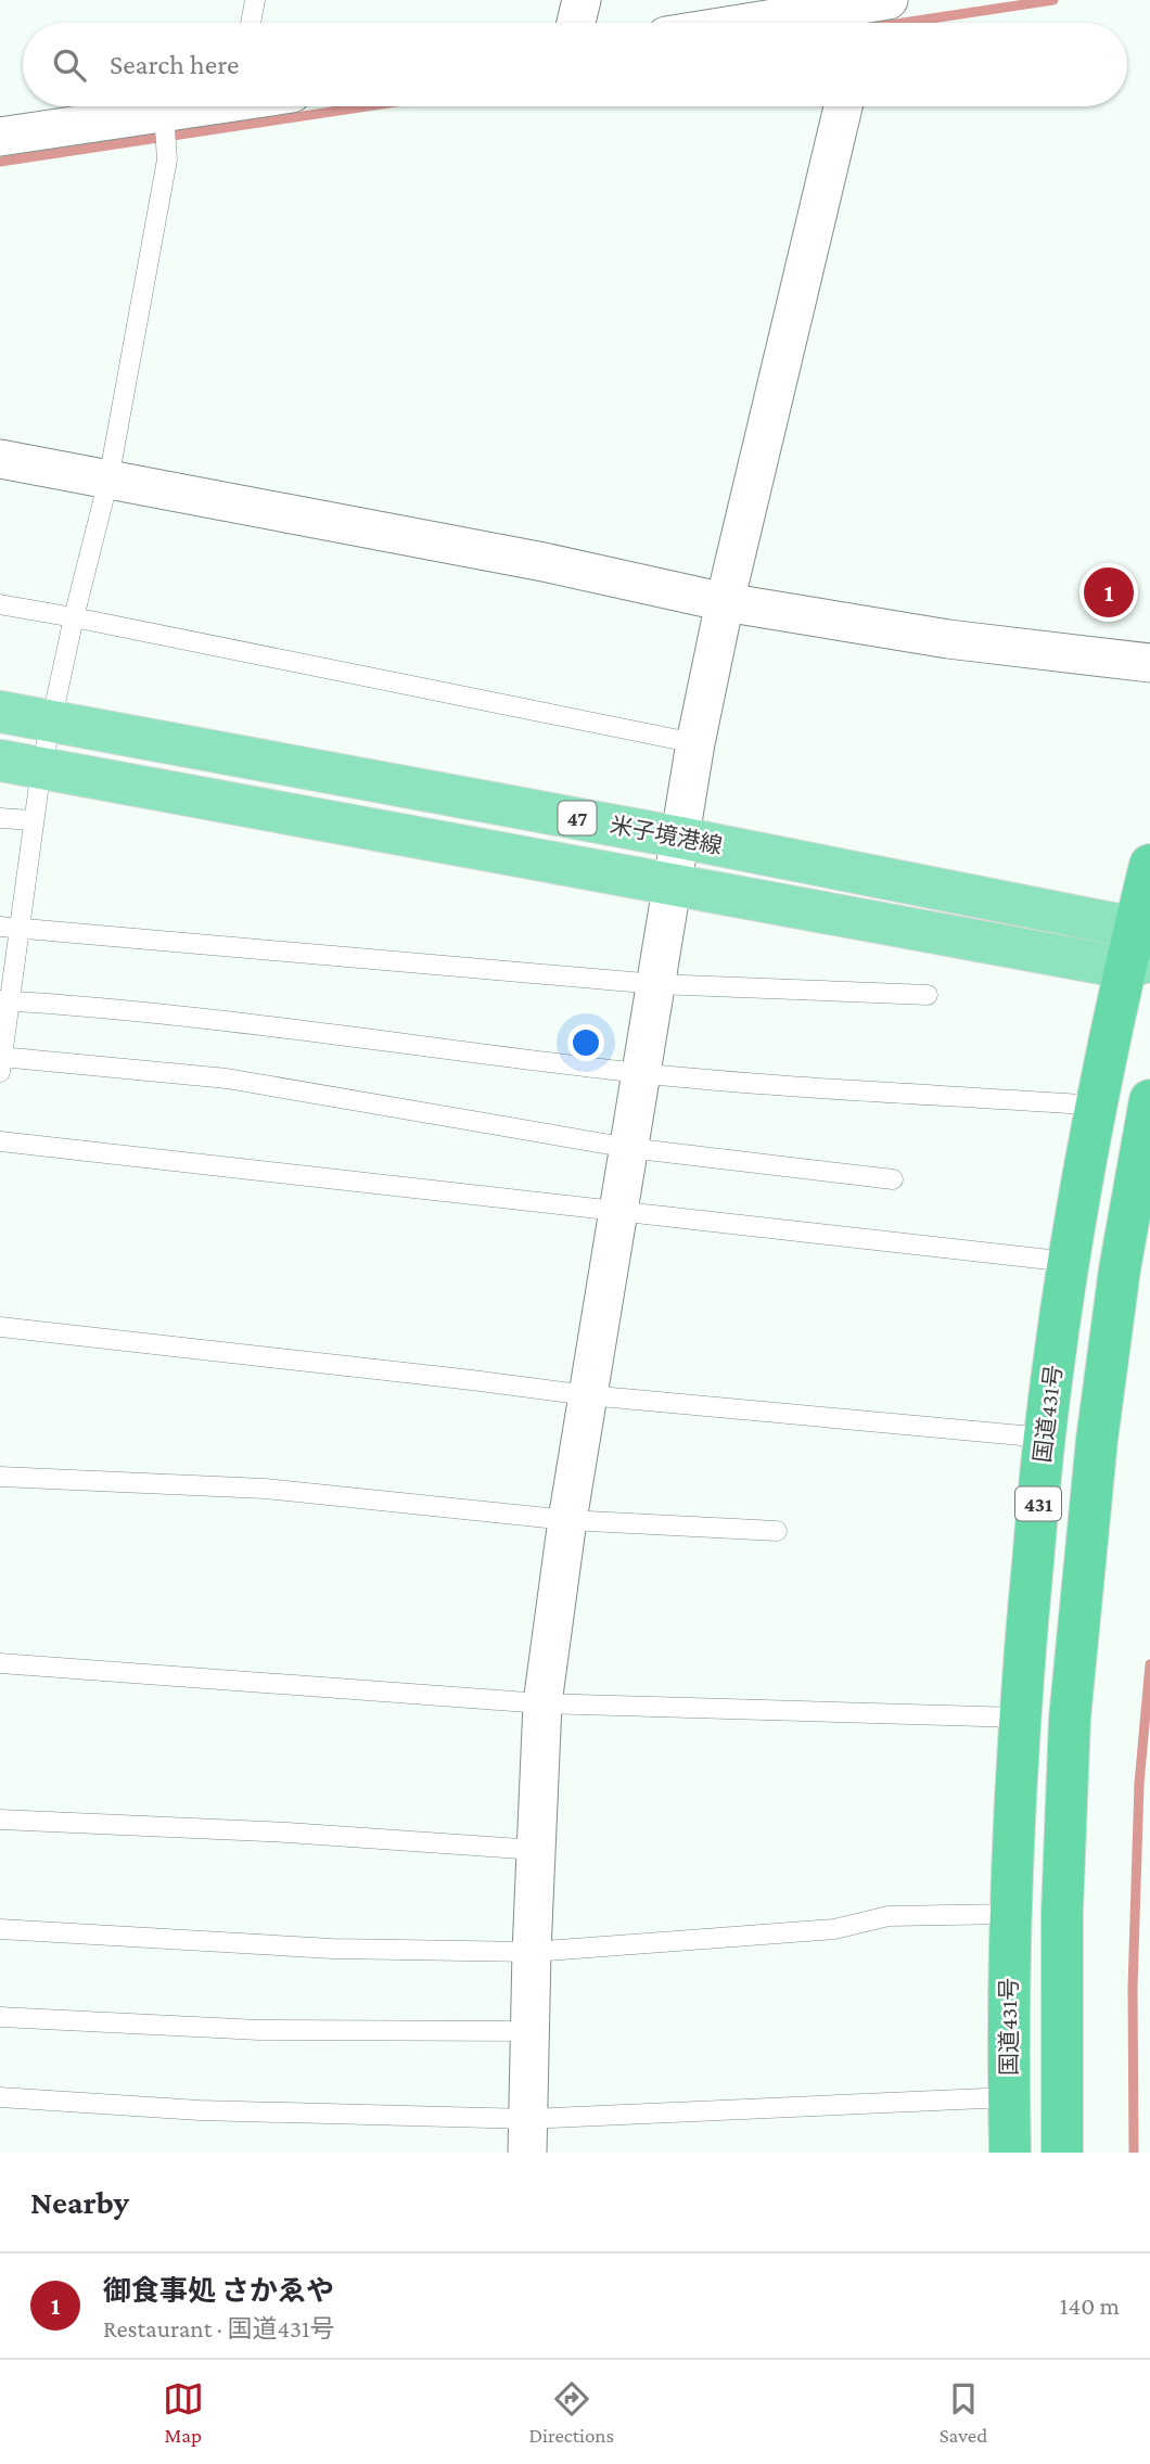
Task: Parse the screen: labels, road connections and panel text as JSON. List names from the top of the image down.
{
  "streets": {
    "highway": ["国道431号", "431"],
    "main road": ["47", "米子境港線"]
  },
  "crossings": [
    ["米子境港線", "国道431号"]
  ],
  "page": {
    "search": "Search here",
    "pins": "1",
    "heading": "Nearby",
    "list": [
      {
        "mark": "1",
        "name": "御食事処 さかゑや",
        "note": "Restaurant · 国道431号",
        "value": "140 m"
      }
    ],
    "nav": ["Map", "Directions", "Saved"]
  }
}
